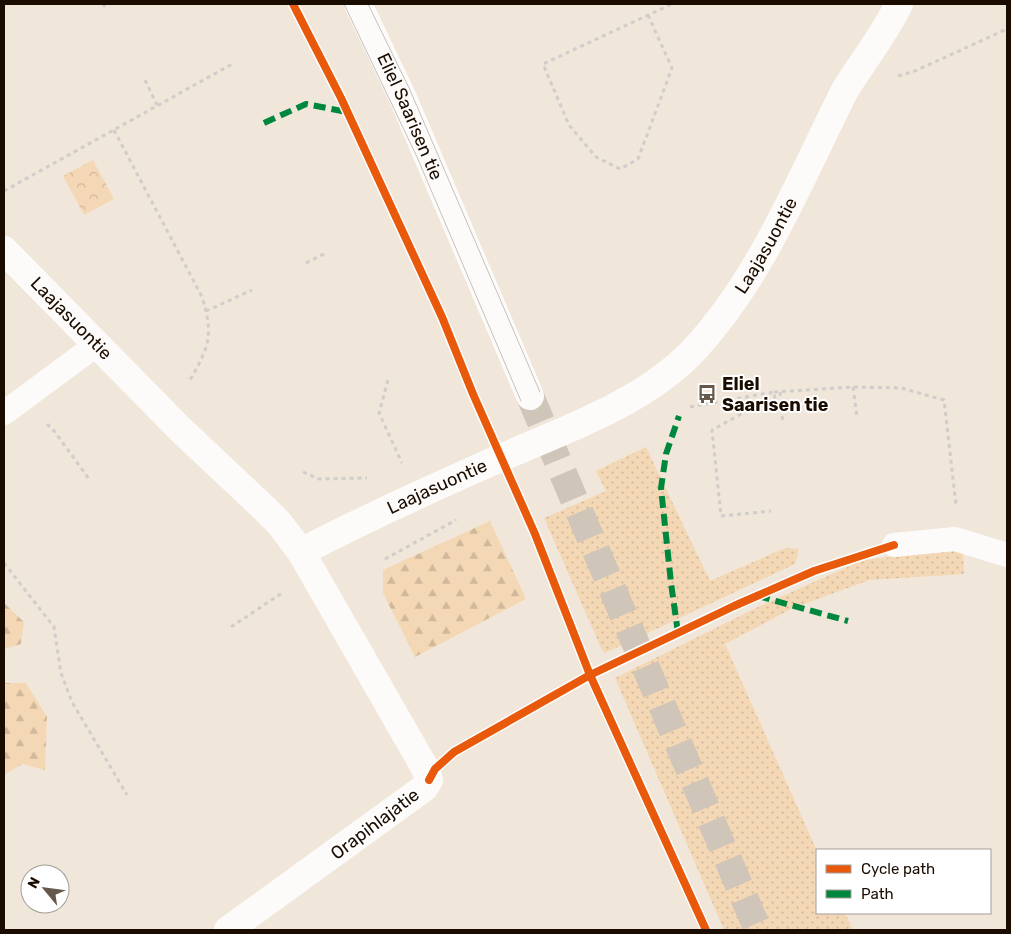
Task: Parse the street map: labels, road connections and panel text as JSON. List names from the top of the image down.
{
  "streets": {
    "street": ["Eliel Saarisen tie", "Laajasuontie", "Orapihlajatie"]
  },
  "crossings": [
    ["Laajasuontie", "Orapihlajatie"]
  ],
  "places": {
    "bus stop": ["Eliel Saarisen tie"]
  },
  "legend": ["Cycle path", "Path"],
  "north": "top left"
}
